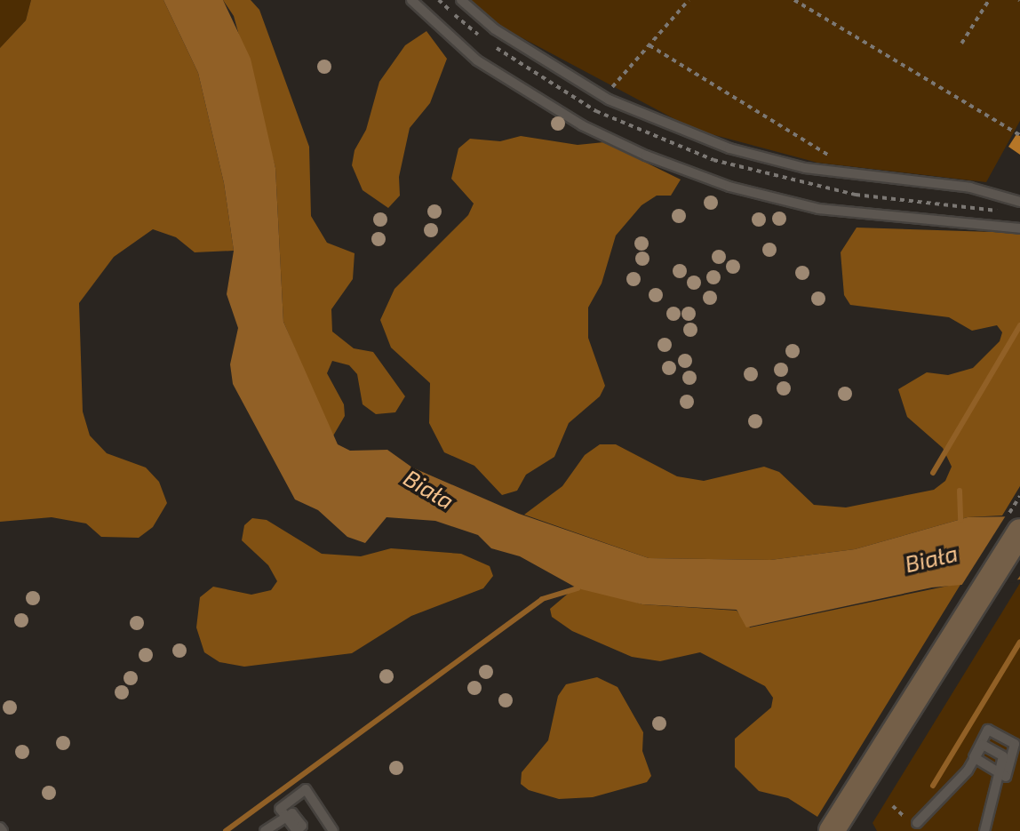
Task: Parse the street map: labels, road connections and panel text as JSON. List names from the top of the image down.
{
  "water": ["Biała"]
}
